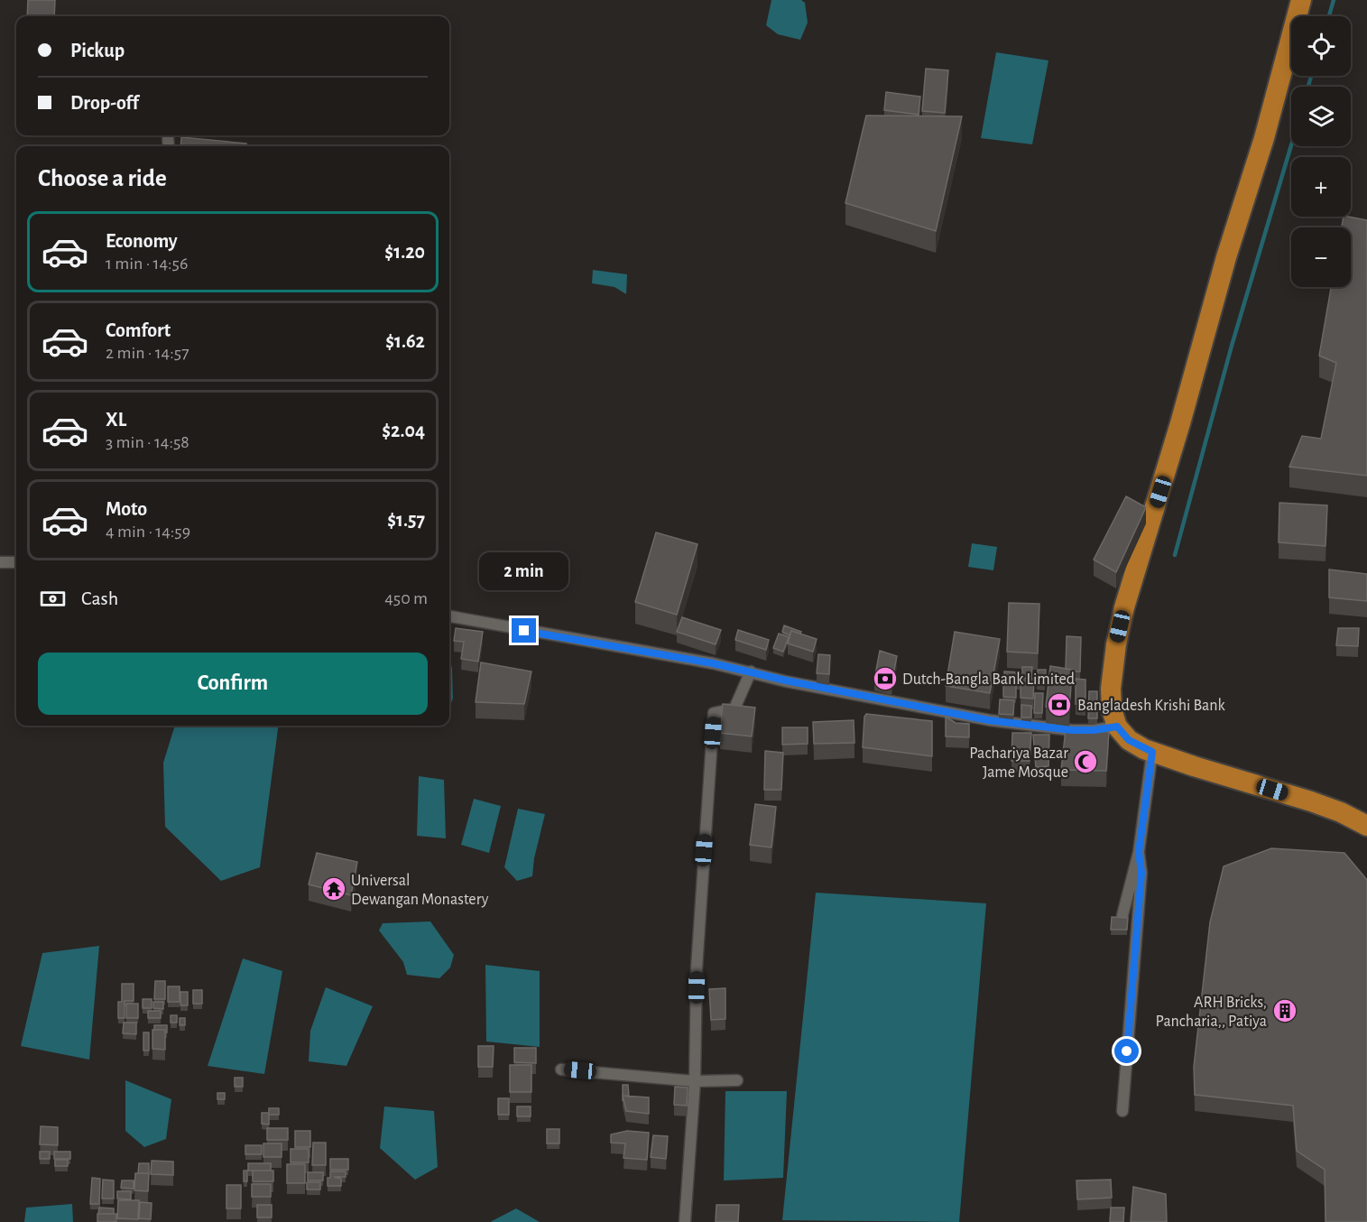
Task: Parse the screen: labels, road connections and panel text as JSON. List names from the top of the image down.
{
  "places": {
    "bank": ["Dutch-Bangla Bank Limited", "Bangladesh Krishi Bank"],
    "mosque": ["Pachariya Bazar Jame Mosque"],
    "temple": ["Universal Dewangan Monastery"],
    "building": ["ARH Bricks, Pancharia,, Patiya"]
  },
  "page": {
    "map_buttons": ["+", "−"],
    "banner": ["Pickup", "Drop-off"],
    "heading": "Choose a ride",
    "list": [
      {
        "name": "Economy",
        "note": "1 min · 14:56",
        "value": "$1.20"
      },
      {
        "name": "Comfort",
        "note": "2 min · 14:57",
        "value": "$1.62"
      },
      {
        "name": "XL",
        "note": "3 min · 14:58",
        "value": "$2.04"
      },
      {
        "name": "Moto",
        "note": "4 min · 14:59",
        "value": "$1.57"
      }
    ],
    "bubble": "2 min",
    "pay": ["Cash", "450 m"],
    "buttons": "Confirm"
  }
}
